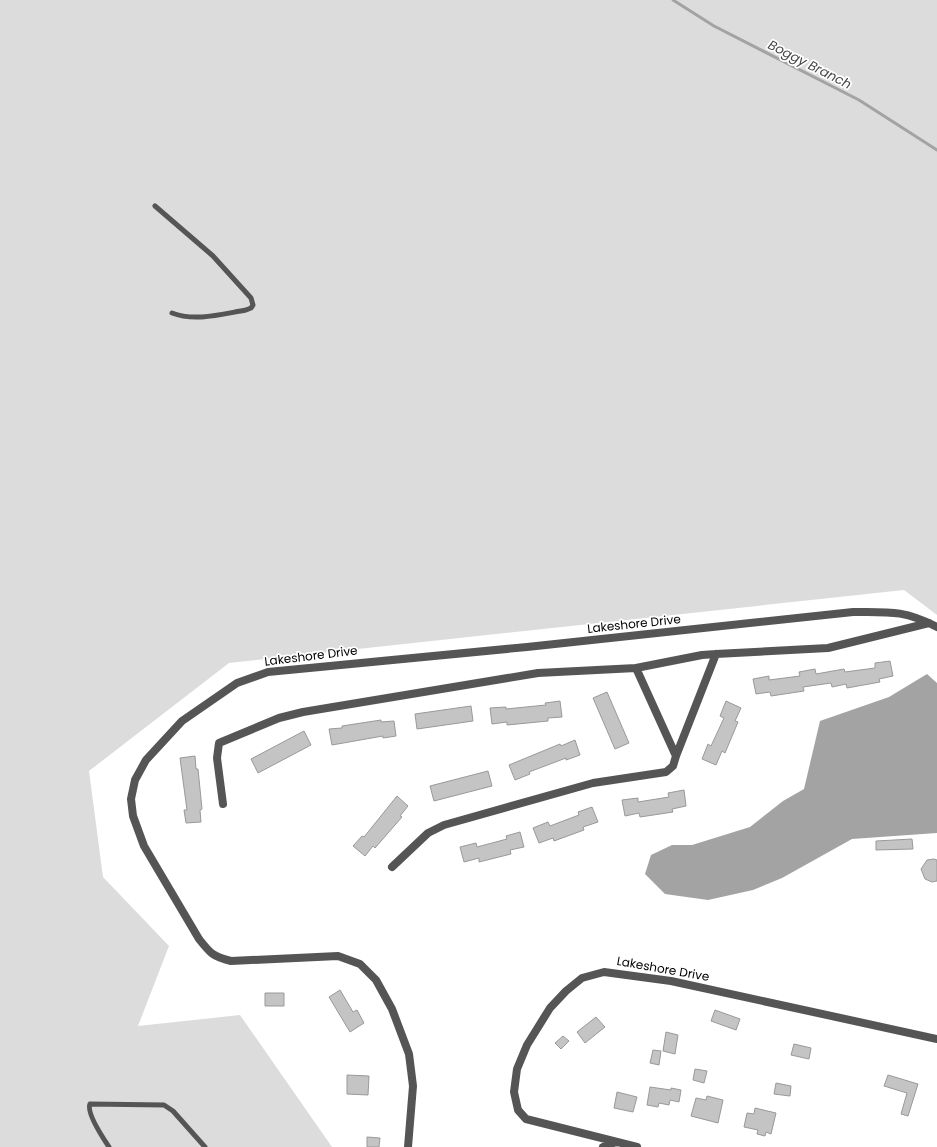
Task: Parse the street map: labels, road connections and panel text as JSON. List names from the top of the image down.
{
  "streets": {
    "street": ["Lakeshore Drive"]
  },
  "water": ["Boggy Branch"]
}
